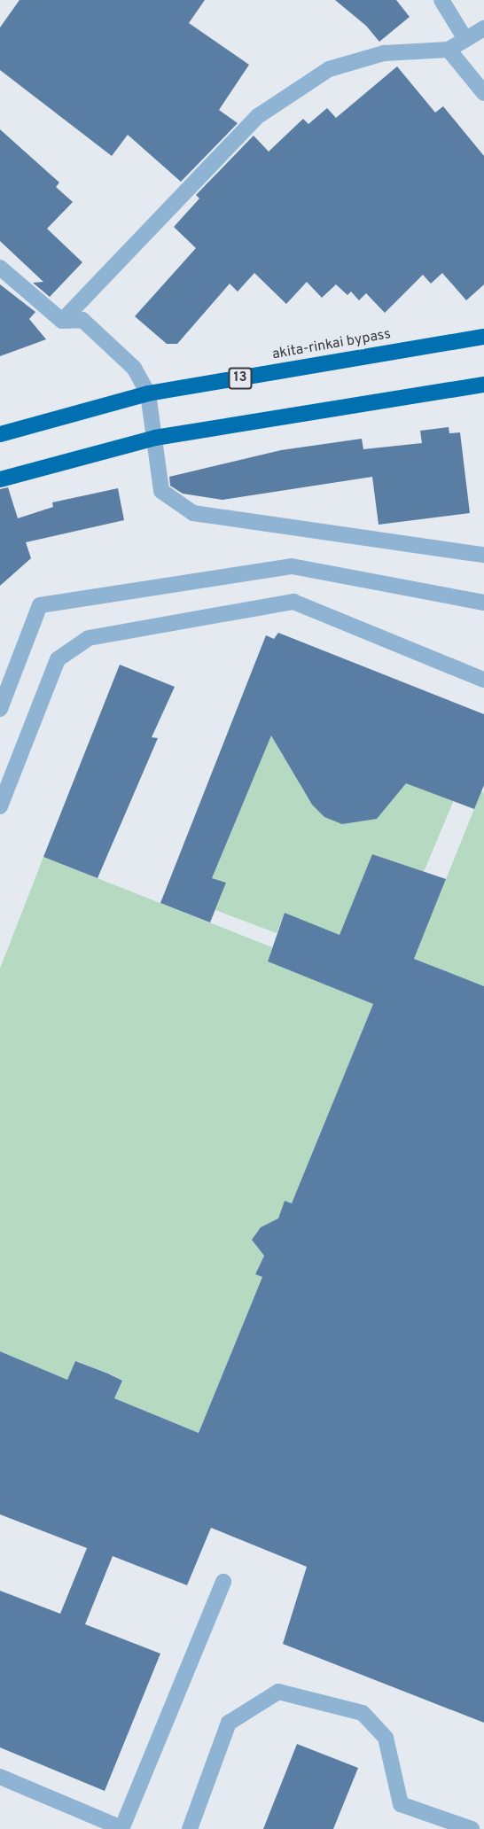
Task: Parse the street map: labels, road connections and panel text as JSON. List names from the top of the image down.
{
  "streets": {
    "highway": ["akita-rinkai bypass", "13"]
  }
}
